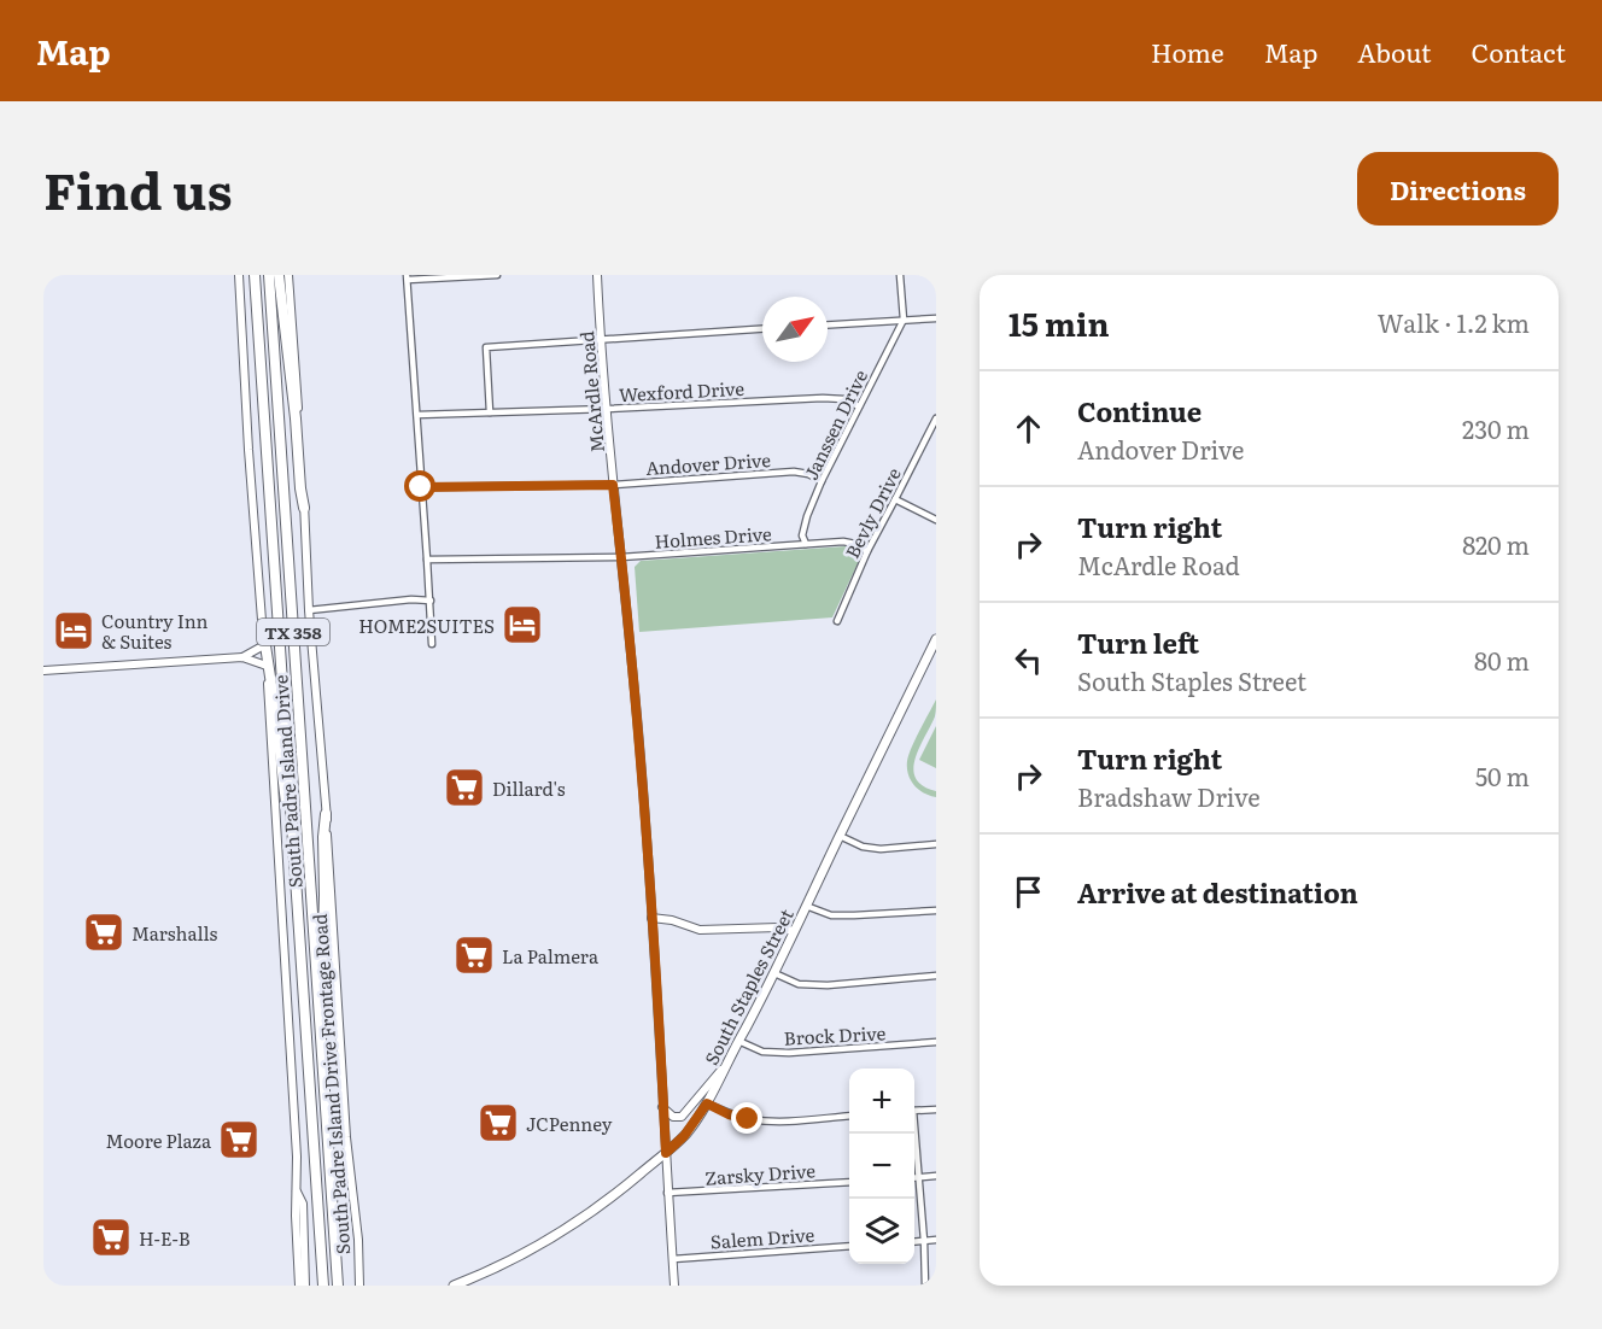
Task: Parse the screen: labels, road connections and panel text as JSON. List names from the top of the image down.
{
  "streets": {
    "highway": ["TX 358", "South Padre Island Drive"],
    "main road": ["McArdle Road", "South Staples Street", "South Padre Island Drive Frontage Road"],
    "street": [
      "Wexford Drive",
      "Janssen Drive",
      "Andover Drive",
      "Bevly Drive",
      "Holmes Drive",
      "Brock Drive",
      "Zarsky Drive",
      "Salem Drive"
    ]
  },
  "crossings": [
    ["Wexford Drive", "McArdle Road"],
    ["Wexford Drive", "Janssen Drive"],
    ["McArdle Road", "Andover Drive"],
    ["McArdle Road", "Holmes Drive"],
    ["McArdle Road", "South Staples Street"],
    ["McArdle Road", "Zarsky Drive"],
    ["McArdle Road", "Salem Drive"],
    ["Janssen Drive", "Andover Drive"],
    ["Janssen Drive", "Holmes Drive"],
    ["Bevly Drive", "Holmes Drive"],
    ["South Staples Street", "Brock Drive"]
  ],
  "places": {
    "hotel": ["HOME2SUITES", "Country Inn & Suites"],
    "supermarket": [
      "Dillard's",
      "Marshalls",
      "La Palmera",
      "JCPenney",
      "Moore Plaza",
      "H-E-B"
    ]
  },
  "north": "top right",
  "page": {
    "header": "Map",
    "nav": [
      "Home",
      "Map",
      "About",
      "Contact"
    ],
    "title": "Find us",
    "buttons": "Directions",
    "heading": ["15 min", "Walk · 1.2 km"],
    "list": [
      ["Continue", "Andover Drive", "230 m"],
      ["Turn right", "McArdle Road", "820 m"],
      ["Turn left", "South Staples Street", "80 m"],
      ["Turn right", "Bradshaw Drive", "50 m"],
      "Arrive at destination"
    ],
    "map_buttons": ["+", "−"]
  }
}
